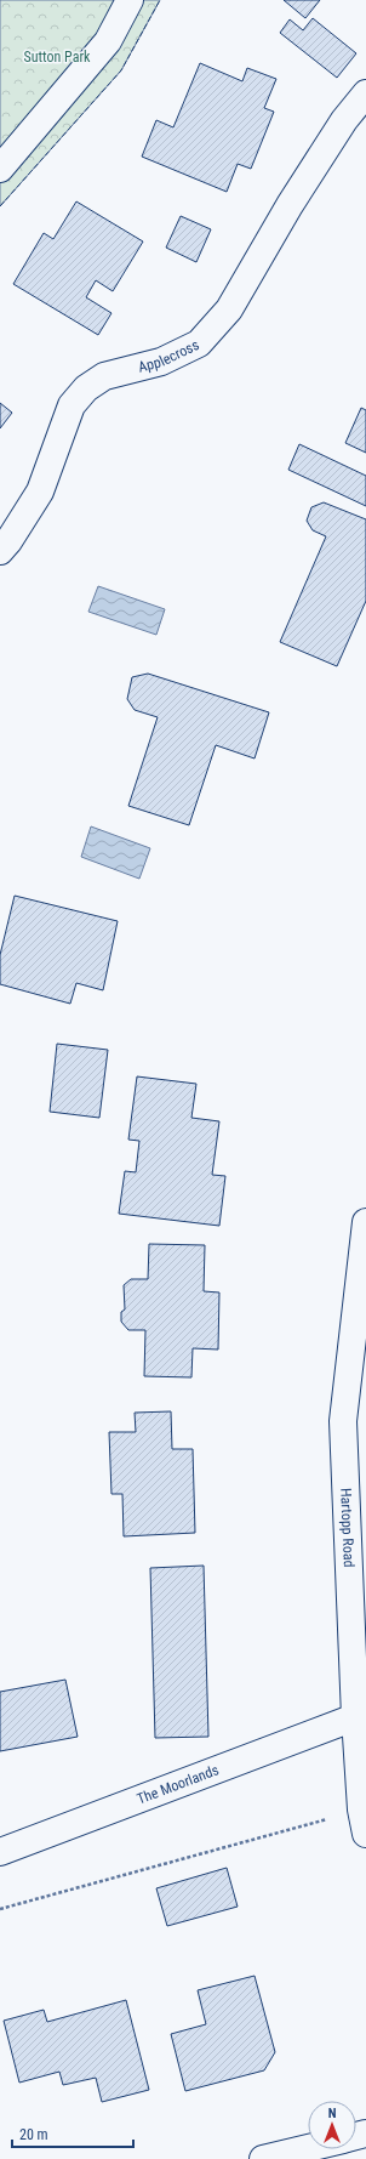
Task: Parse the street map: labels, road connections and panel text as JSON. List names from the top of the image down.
{
  "streets": {
    "street": ["Applecross", "Hartopp Road", "The Moorlands"]
  },
  "crossings": [
    ["Hartopp Road", "The Moorlands"]
  ],
  "parks": ["Sutton Park"],
  "scale_bar": "20 m",
  "north": "top"
}
